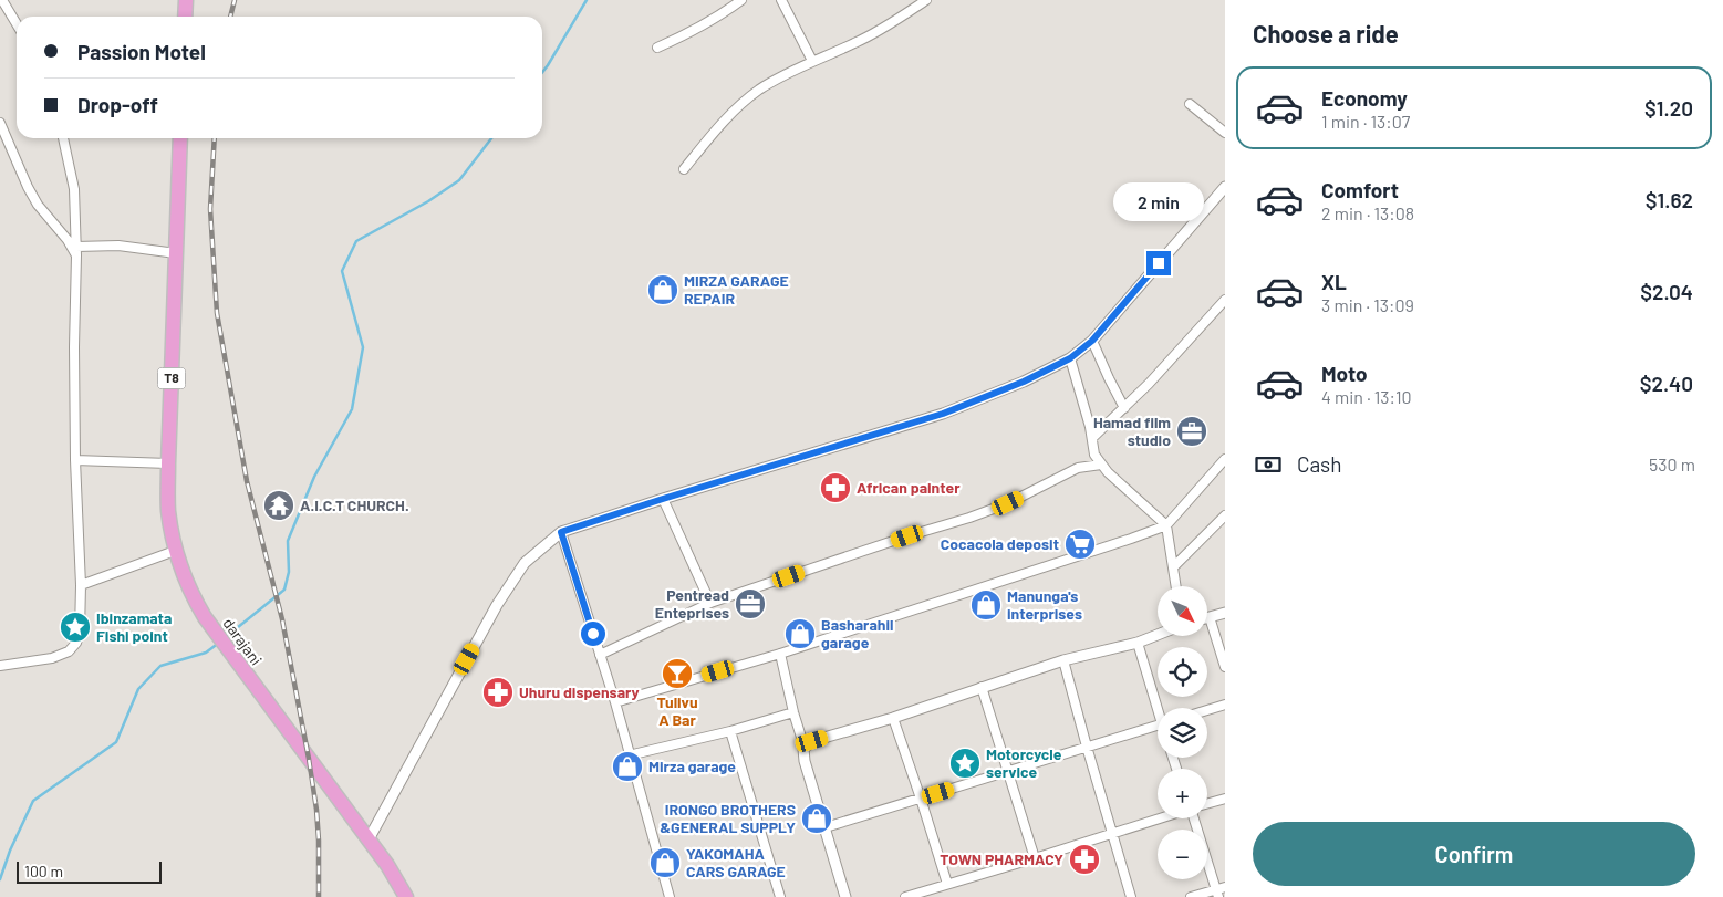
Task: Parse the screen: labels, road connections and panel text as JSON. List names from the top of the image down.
{
  "streets": {
    "highway": ["T8", "darajani"]
  },
  "crossings": [
    ["T8", "darajani"]
  ],
  "places": {
    "shop": [
      "MIRZA GARAGE REPAIR",
      "Manunga's interprises",
      "Basharahil garage",
      "Mirza garage",
      "IRONGO BROTHERS &GENERAL SUPPLY",
      "YAKOMAHA CARS GARAGE"
    ],
    "office": ["Hamad film studio", "Pentread Enteprises"],
    "pharmacy": ["African painter", "Uhuru dispensary", "TOWN PHARMACY"],
    "temple": ["A.I.C.T CHURCH."],
    "supermarket": ["Cocacola deposit"],
    "place": ["Ibinzamata Fishi point", "Motorcycle service"],
    "bar": ["Tulivu A Bar"]
  },
  "scale_bar": "100 m",
  "north": "bottom right",
  "page": {
    "heading": "Choose a ride",
    "banner": ["Passion Motel", "Drop-off"],
    "list": [
      {
        "name": "Economy",
        "note": "1 min · 13:07",
        "value": "$1.20"
      },
      {
        "name": "Comfort",
        "note": "2 min · 13:08",
        "value": "$1.62"
      },
      {
        "name": "XL",
        "note": "3 min · 13:09",
        "value": "$2.04"
      },
      {
        "name": "Moto",
        "note": "4 min · 13:10",
        "value": "$2.40"
      }
    ],
    "bubble": "2 min",
    "pay": ["Cash", "530 m"],
    "map_buttons": ["+", "−"],
    "buttons": "Confirm",
    "scale": "100 m"
  }
}
